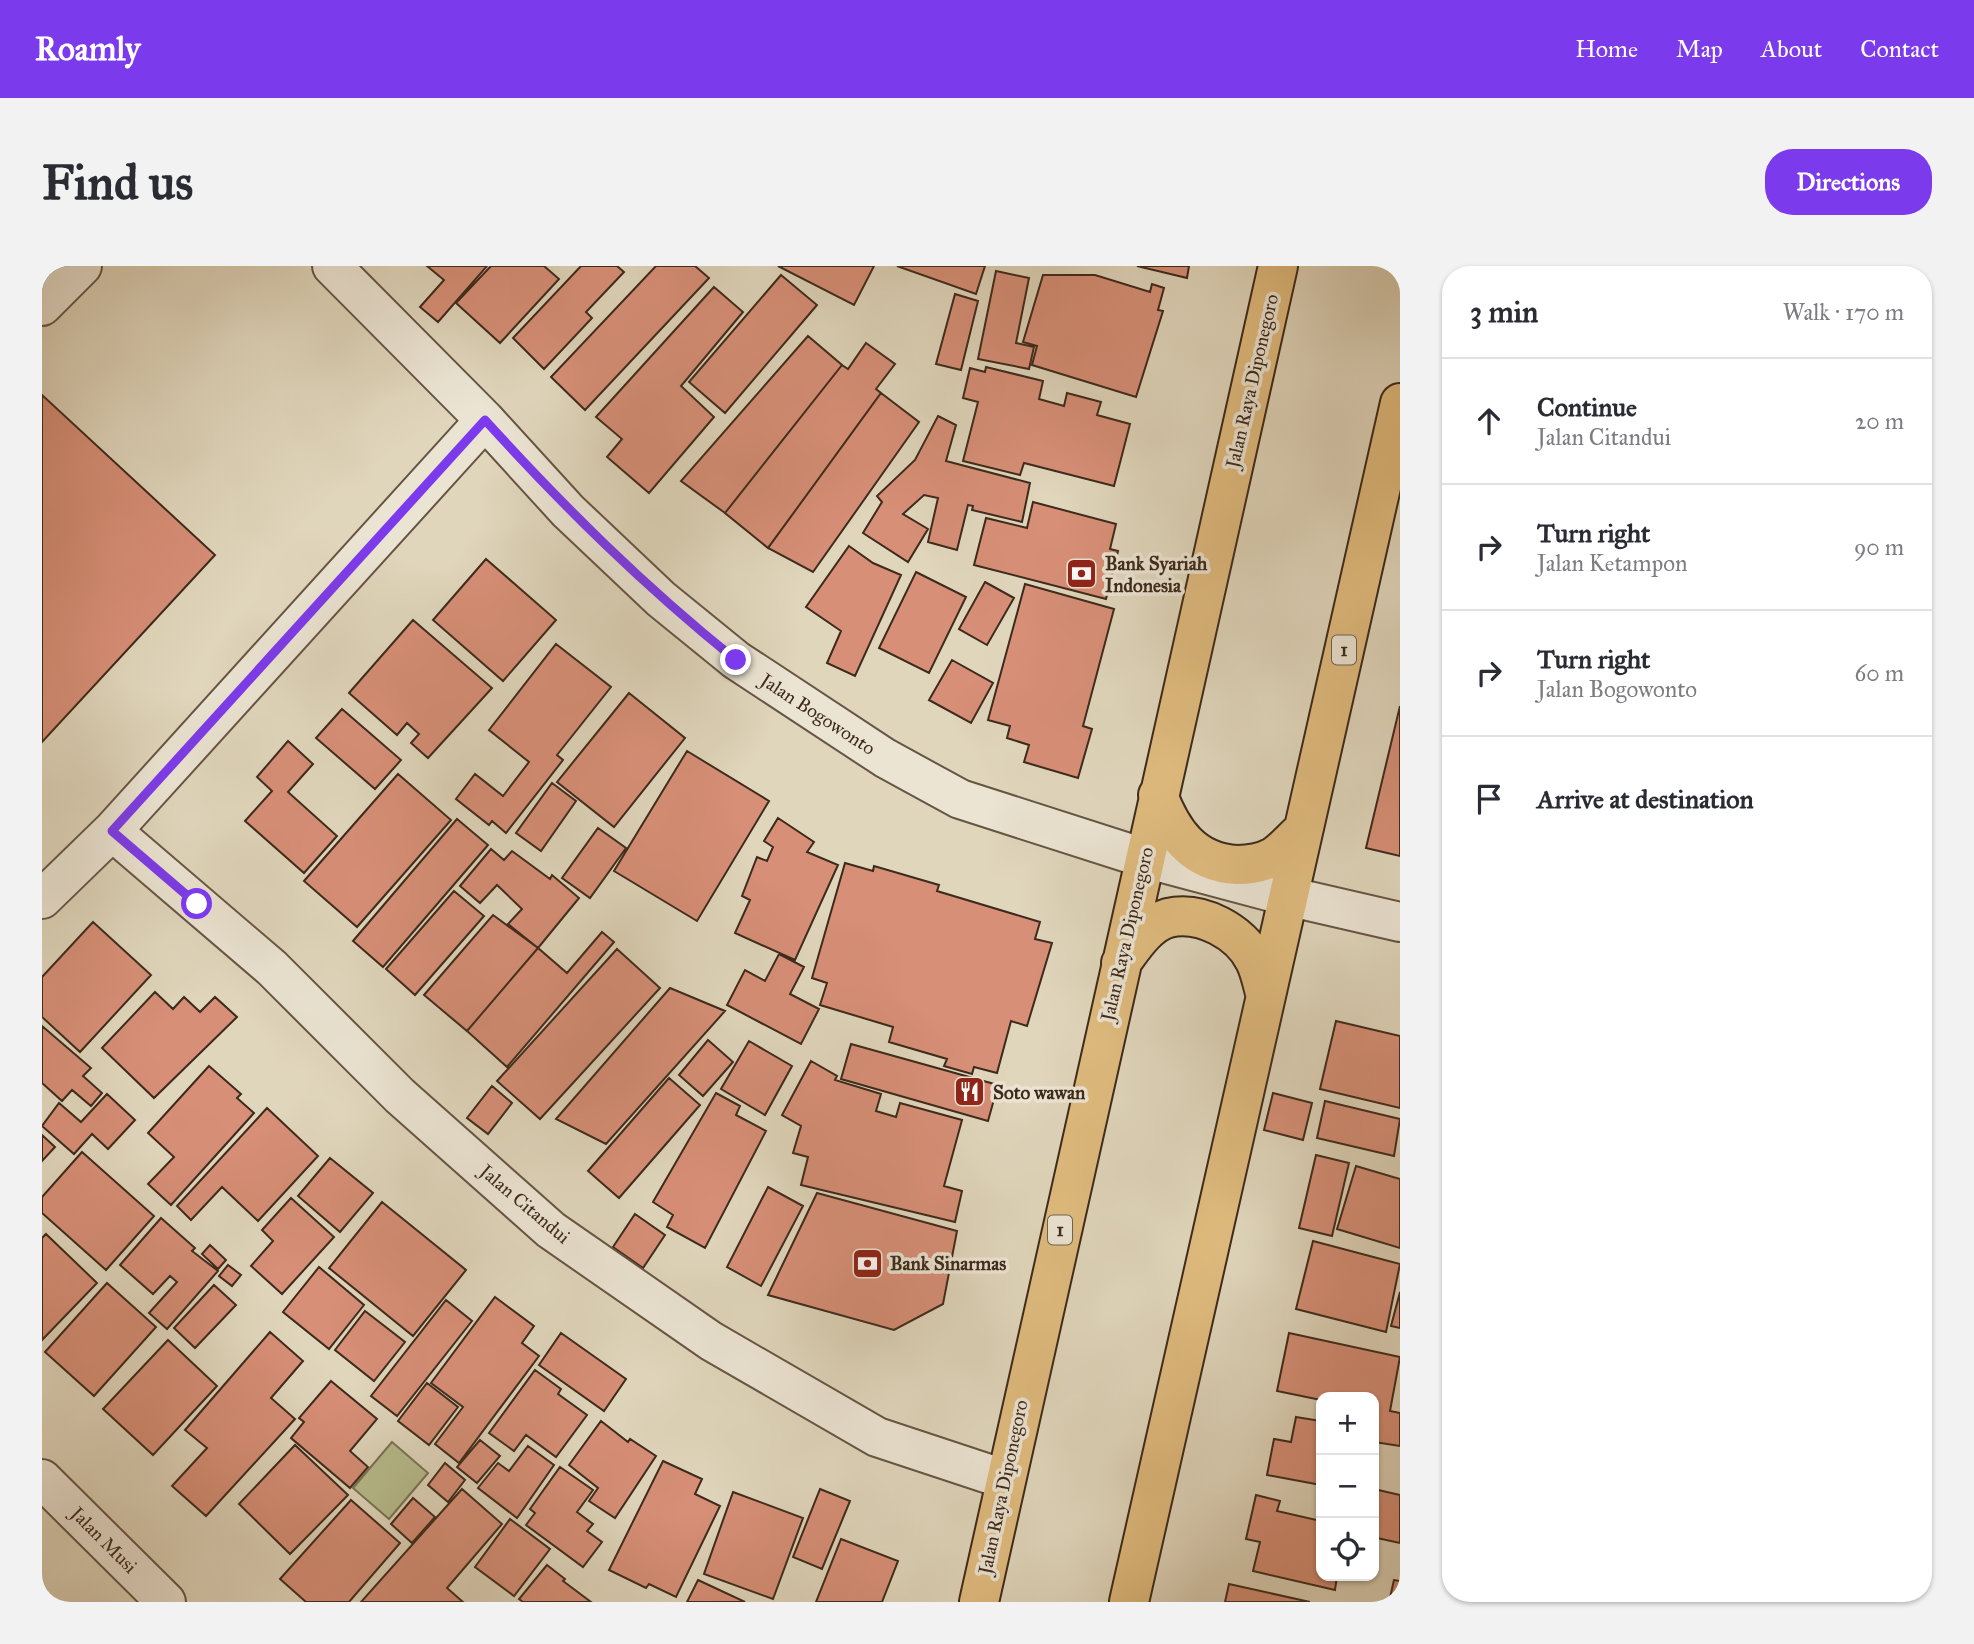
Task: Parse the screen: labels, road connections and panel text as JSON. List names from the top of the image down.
{
  "streets": {
    "highway": ["Jalan Raya Diponegoro", "1"],
    "street": ["Jalan Bogowonto", "Jalan Citandui", "Jalan Musi"]
  },
  "crossings": [
    ["Jalan Raya Diponegoro", "Jalan Bogowonto"],
    ["Jalan Raya Diponegoro", "Jalan Citandui"],
    ["1", "Jalan Bogowonto"]
  ],
  "places": {
    "bank": ["Bank Syariah Indonesia", "Bank Sinarmas"],
    "restaurant": ["Soto wawan"]
  },
  "page": {
    "header": "Roamly",
    "nav": [
      "Home",
      "Map",
      "About",
      "Contact"
    ],
    "buttons": "Directions",
    "title": "Find us",
    "heading": ["3 min", "Walk · 170 m"],
    "list": [
      ["Continue", "Jalan Citandui", "20 m"],
      ["Turn right", "Jalan Ketampon", "90 m"],
      ["Turn right", "Jalan Bogowonto", "60 m"],
      "Arrive at destination"
    ],
    "map_buttons": ["+", "−"]
  }
}
